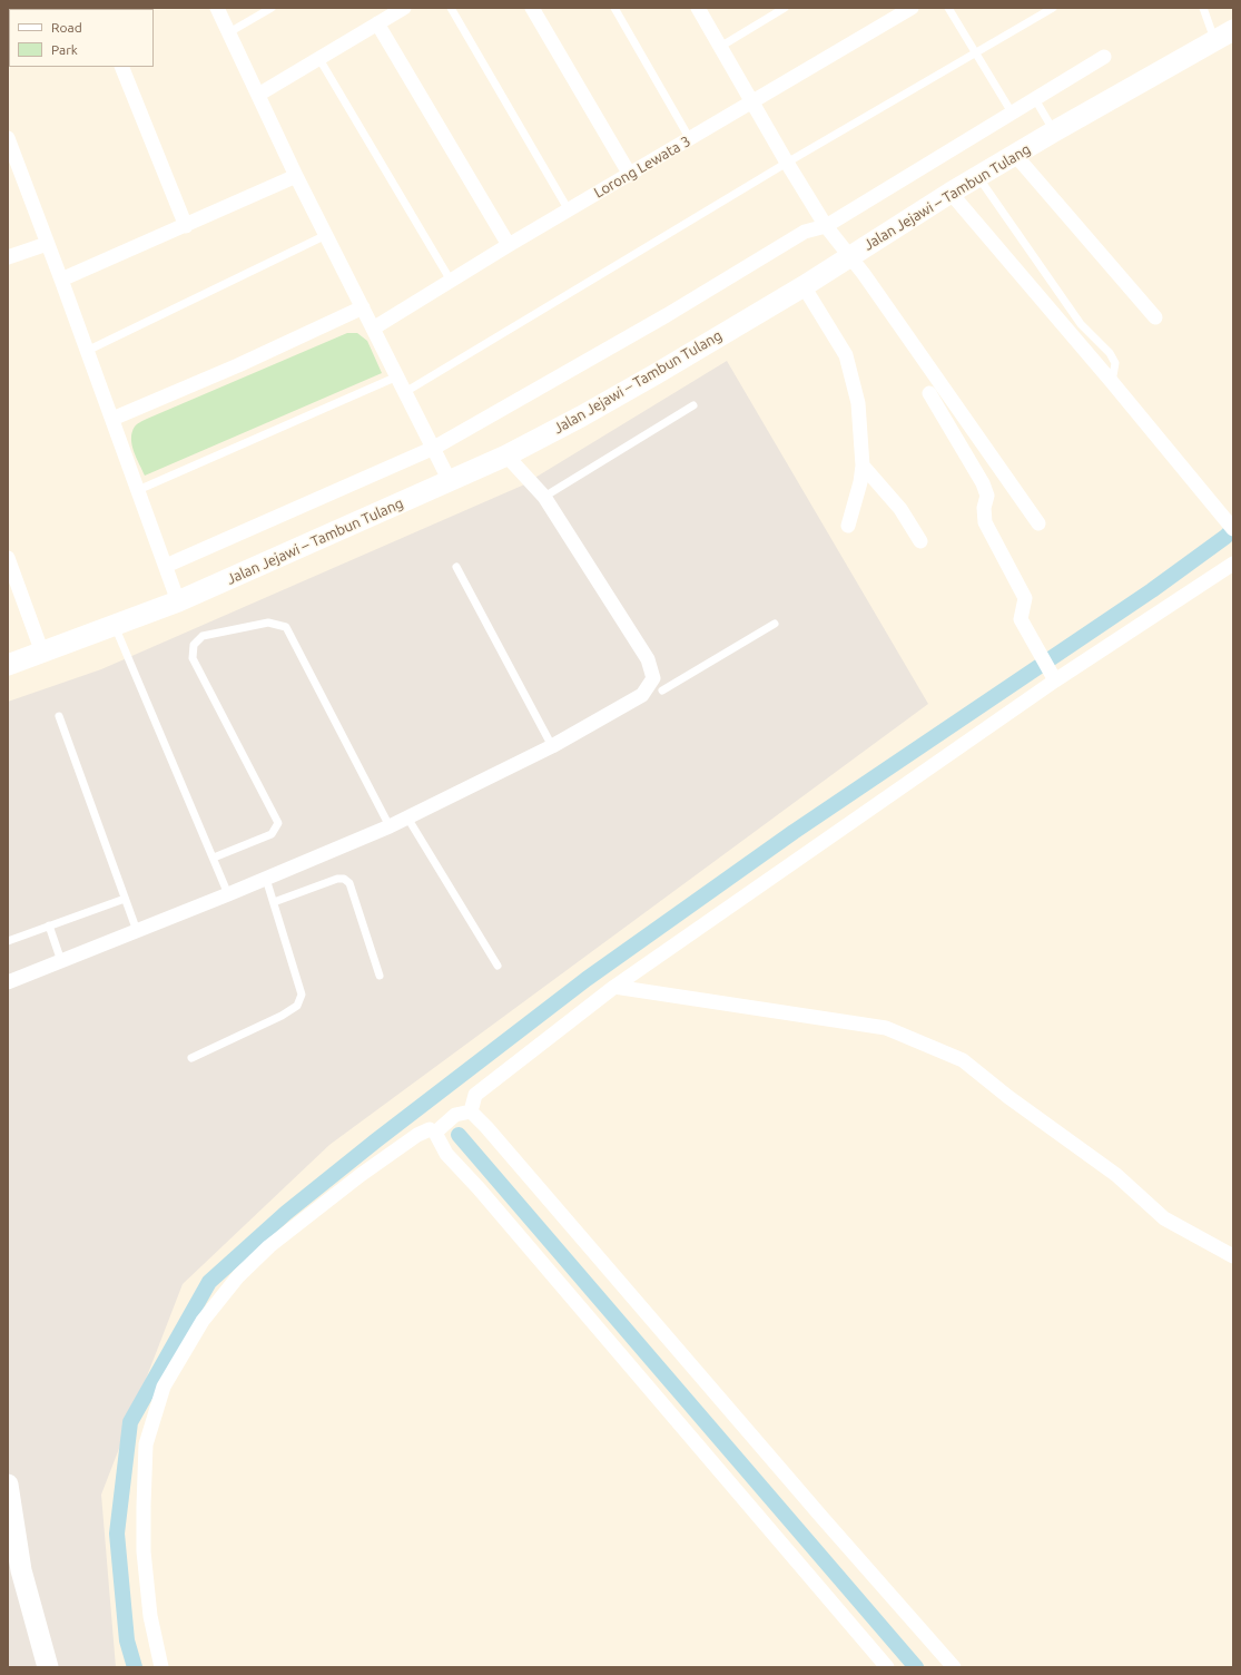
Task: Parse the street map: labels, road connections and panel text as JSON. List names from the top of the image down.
{
  "streets": {
    "street": ["Lorong Lewata 3", "Jalan Jejawi – Tambun Tulang"]
  },
  "legend": ["Road", "Park"]
}
